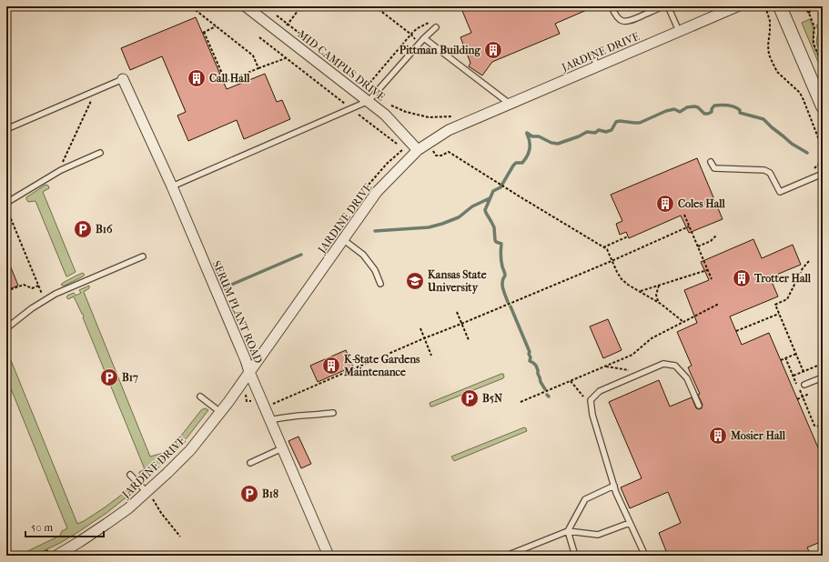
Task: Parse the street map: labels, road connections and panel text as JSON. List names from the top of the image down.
{
  "streets": {
    "street": ["JARDINE DRIVE", "MID-CAMPUS DRIVE", "SERUM PLANT ROAD"]
  },
  "crossings": [
    ["JARDINE DRIVE", "MID-CAMPUS DRIVE"],
    ["JARDINE DRIVE", "SERUM PLANT ROAD"]
  ],
  "places": {
    "building": [
      "Pittman Building",
      "Call Hall",
      "Coles Hall",
      "Trotter Hall",
      "K-State Gardens Maintenance",
      "Mosier Hall"
    ],
    "parking": [
      "B16",
      "B17",
      "B5N",
      "B18"
    ],
    "school or university": ["Kansas State University"]
  },
  "scale_bar": "50 m"
}
